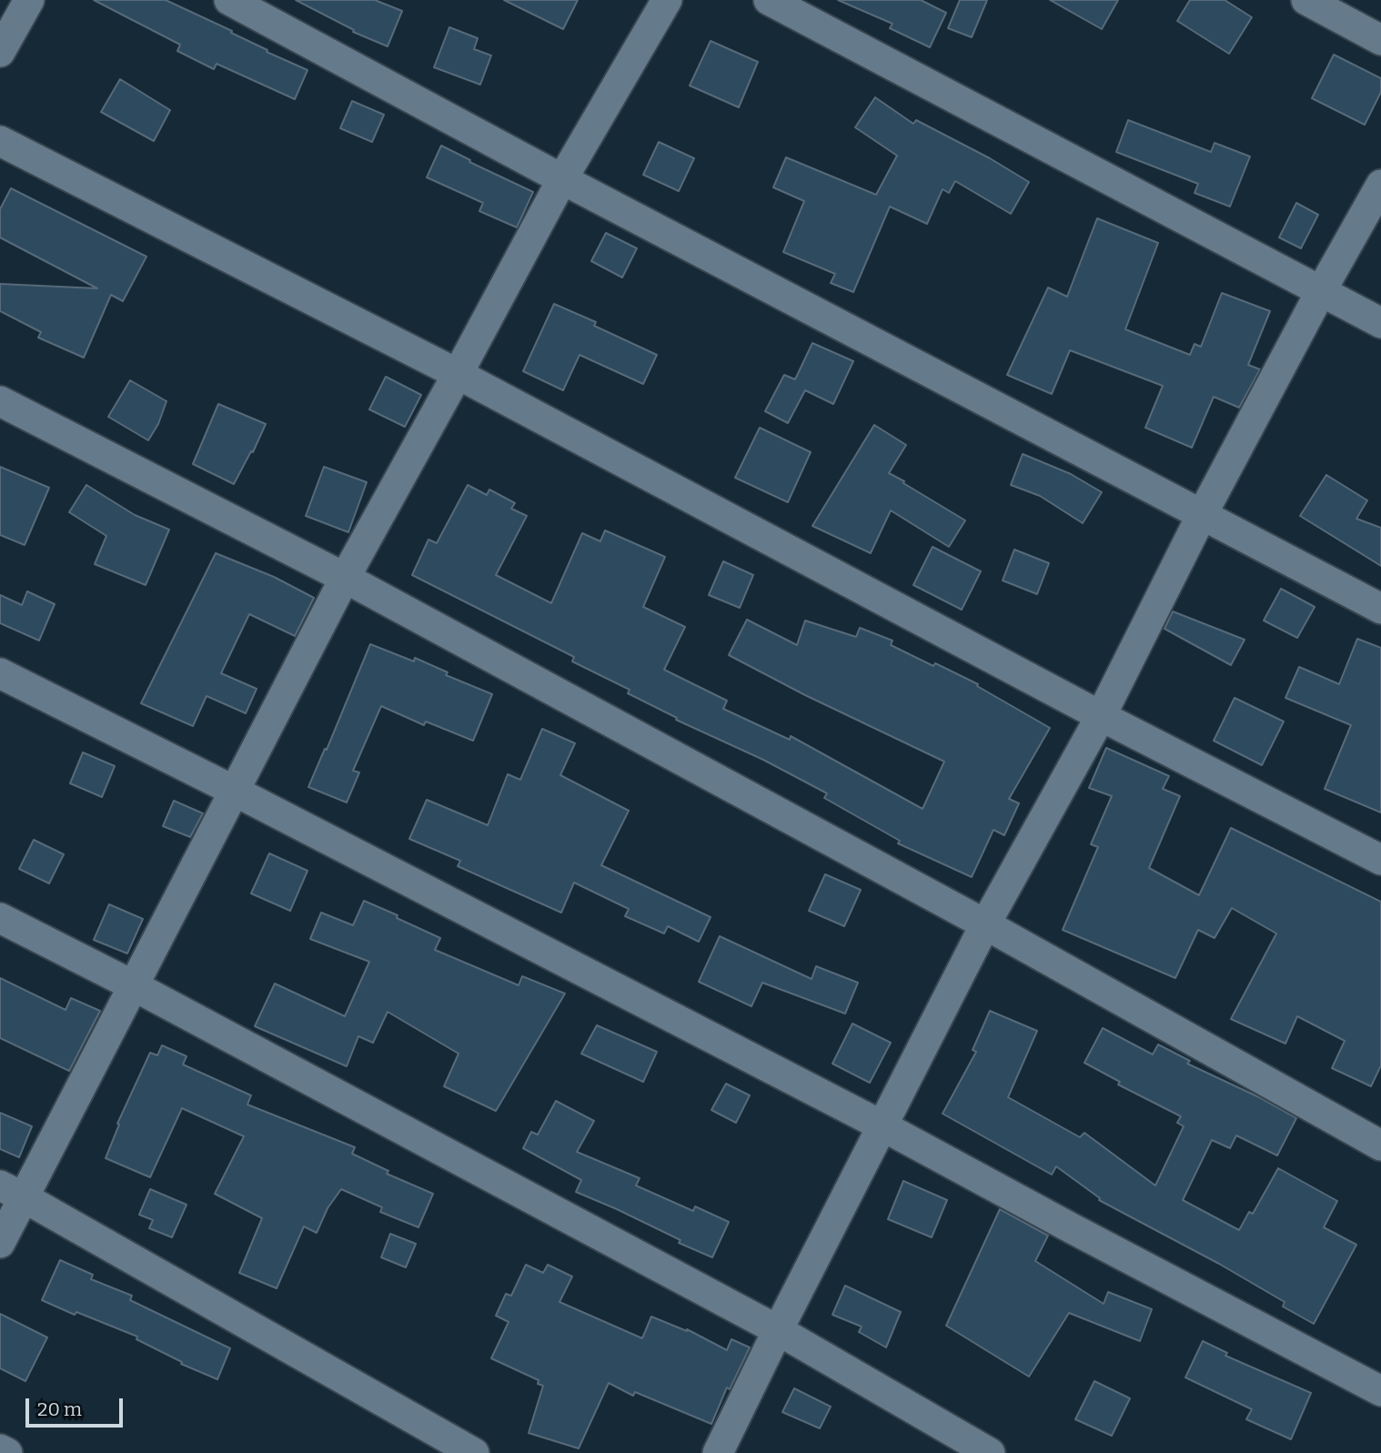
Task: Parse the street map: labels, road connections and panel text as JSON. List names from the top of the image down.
{
  "scale_bar": "20 m"
}
